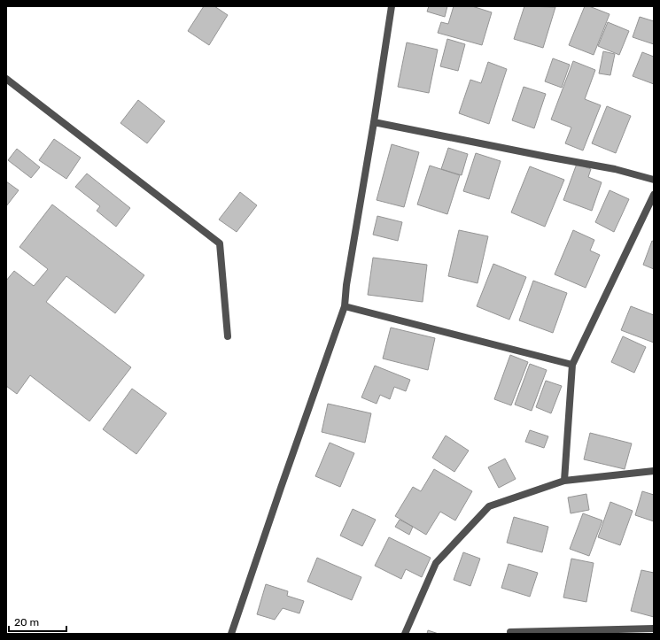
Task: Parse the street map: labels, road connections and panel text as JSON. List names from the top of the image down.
{
  "scale_bar": "20 m"
}
